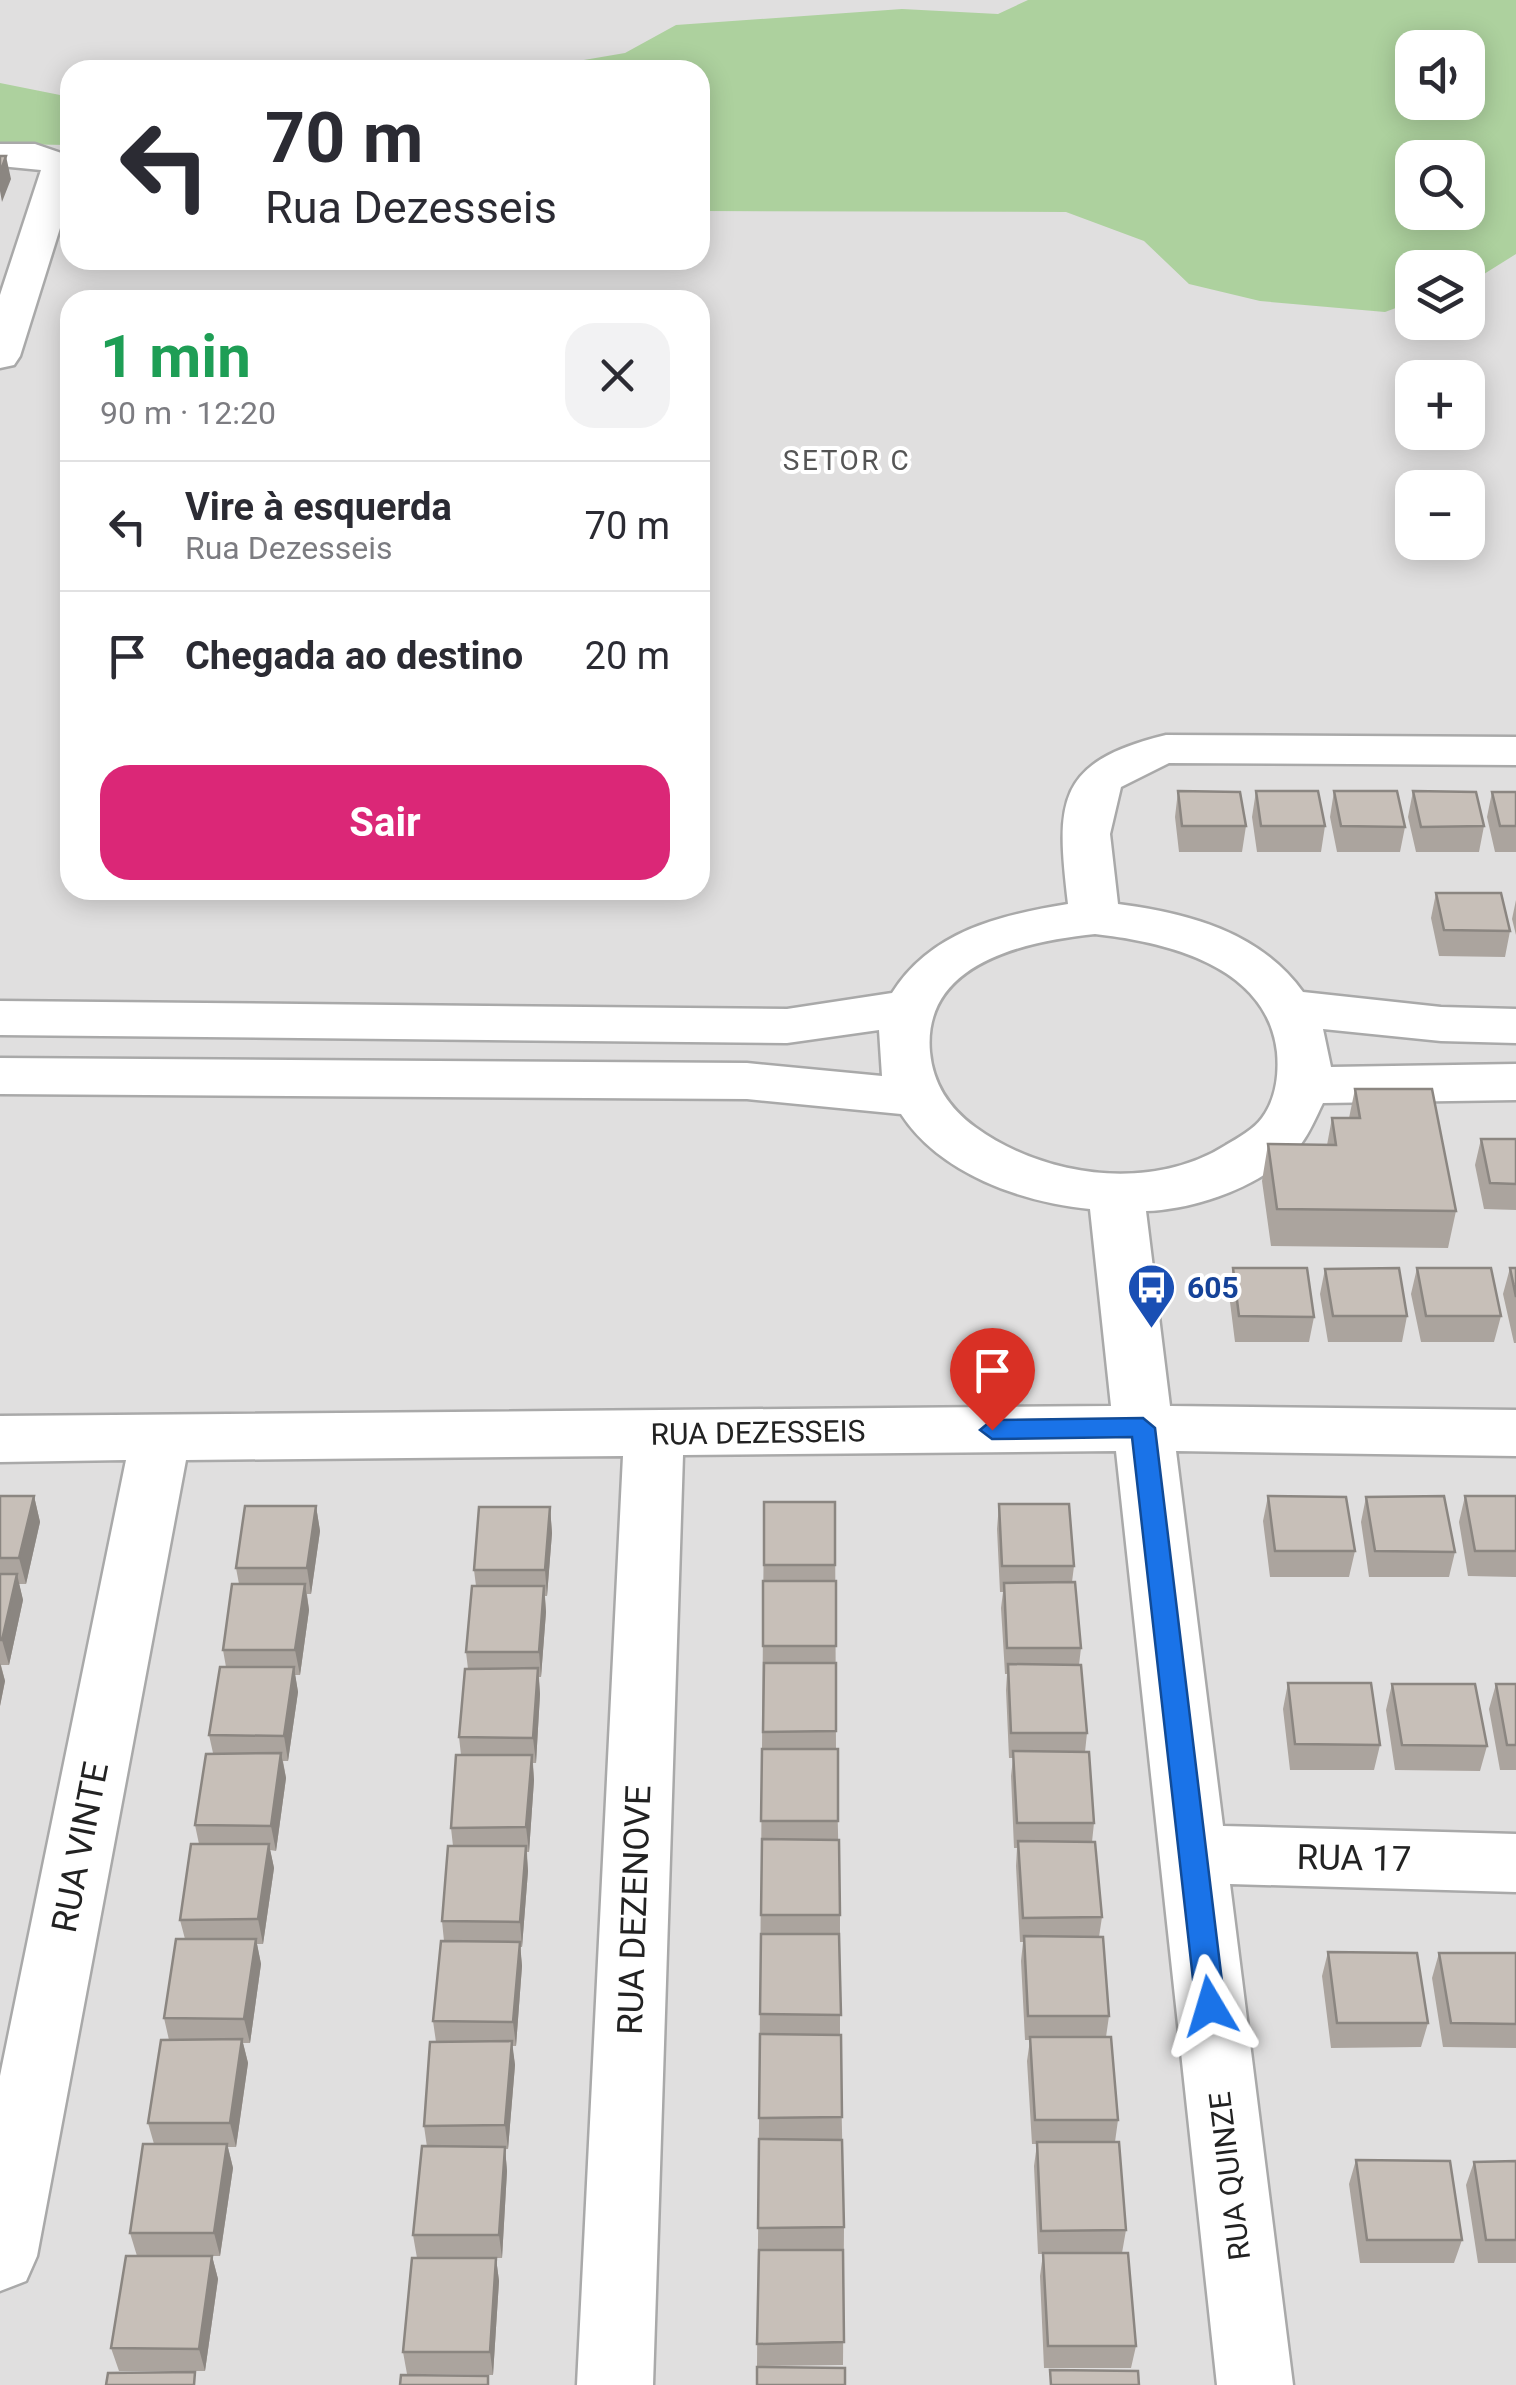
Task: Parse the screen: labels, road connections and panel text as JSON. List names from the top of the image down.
{
  "streets": {
    "street": [
      "RUA DEZESSEIS",
      "RUA VINTE",
      "RUA 17",
      "RUA DEZENOVE",
      "RUA QUINZE"
    ]
  },
  "crossings": [
    ["RUA DEZESSEIS", "RUA VINTE"],
    ["RUA DEZESSEIS", "RUA DEZENOVE"],
    ["RUA DEZESSEIS", "RUA QUINZE"],
    ["RUA 17", "RUA QUINZE"]
  ],
  "districts": ["SETOR C"],
  "places": {
    "bus stop": ["605"]
  },
  "page": {
    "map_buttons": ["+", "−"],
    "turn": ["70 m", "Rua Dezesseis"],
    "heading": ["1 min", "90 m · 12:20"],
    "list": [
      {
        "name": "Vire à esquerda",
        "note": "Rua Dezesseis",
        "value": "70 m"
      },
      {
        "name": "Chegada ao destino",
        "value": "20 m"
      }
    ],
    "buttons": "Sair"
  }
}
